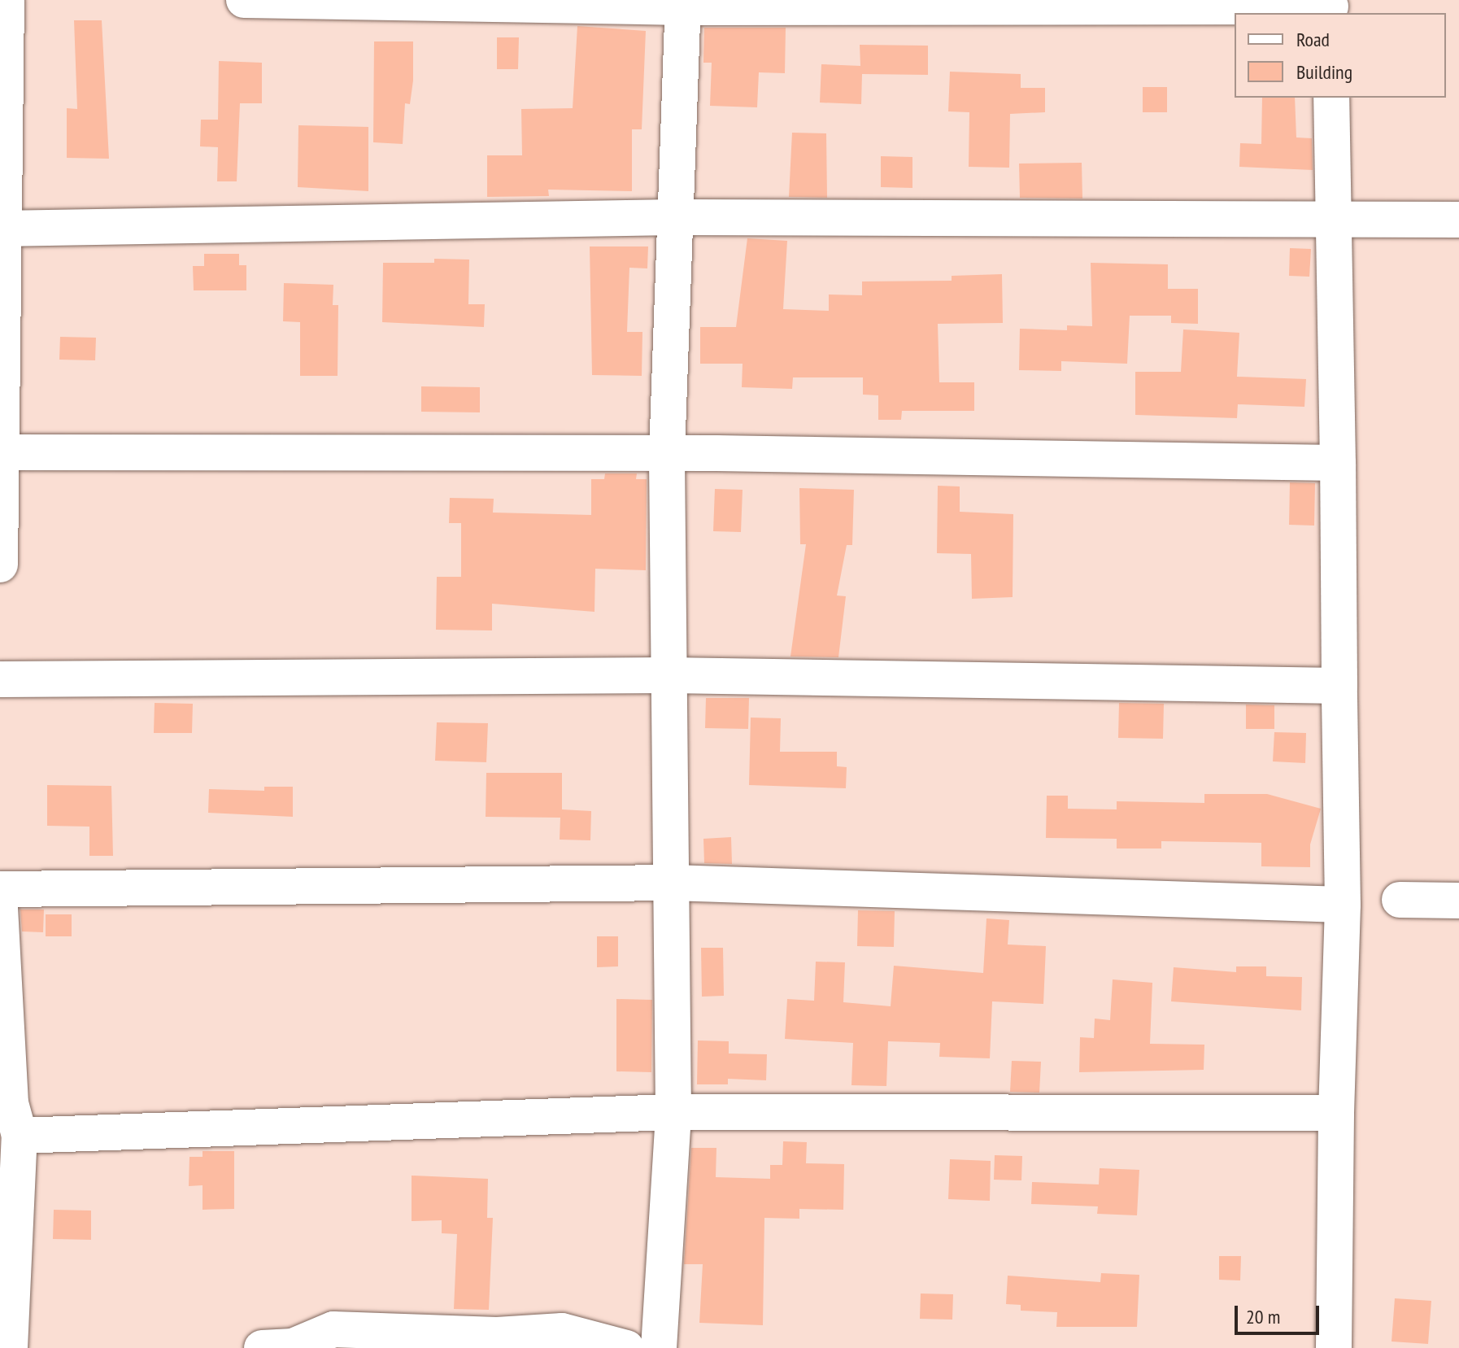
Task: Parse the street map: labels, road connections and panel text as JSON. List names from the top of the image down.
{
  "legend": ["Road", "Building"],
  "scale_bar": "20 m"
}
